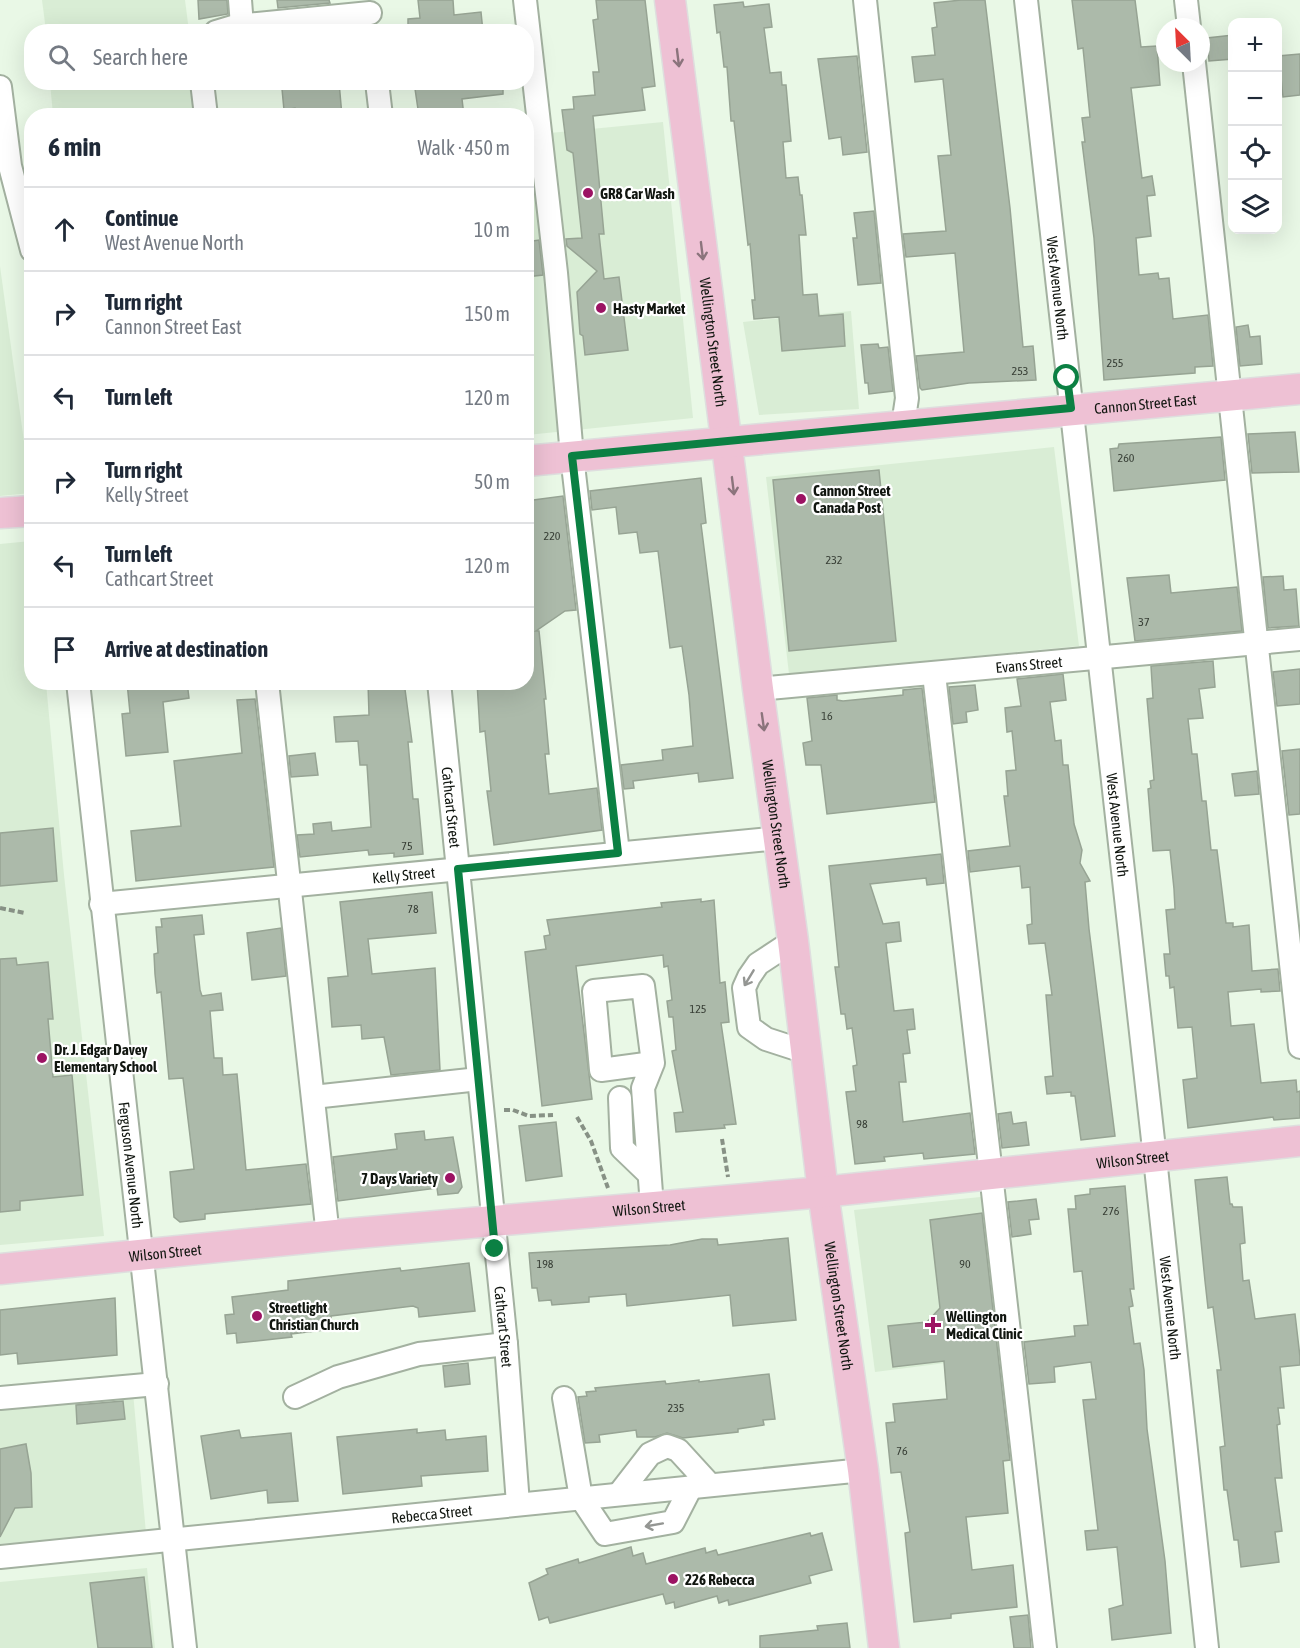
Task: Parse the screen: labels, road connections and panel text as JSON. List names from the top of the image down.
{
  "streets": {
    "main road": ["Wellington Street North", "Cannon Street East", "Wilson Street"],
    "street": [
      "West Avenue North",
      "Evans Street",
      "Cathcart Street",
      "Kelly Street",
      "Ferguson Avenue North",
      "Rebecca Street"
    ]
  },
  "crossings": [
    ["West Avenue North", "Cannon Street East"],
    ["West Avenue North", "Evans Street"],
    ["West Avenue North", "Wilson Street"],
    ["Wellington Street North", "Cannon Street East"],
    ["Wellington Street North", "Evans Street"],
    ["Wellington Street North", "Kelly Street"],
    ["Wellington Street North", "Wilson Street"],
    ["Wellington Street North", "Rebecca Street"],
    ["Cathcart Street", "Kelly Street"],
    ["Cathcart Street", "Wilson Street"],
    ["Cathcart Street", "Rebecca Street"],
    ["Kelly Street", "Ferguson Avenue North"],
    ["Wilson Street", "Ferguson Avenue North"],
    ["Ferguson Avenue North", "Rebecca Street"]
  ],
  "one_way": ["Wellington Street North"],
  "places": {
    "other": [
      "GR8 Car Wash",
      "Hasty Market",
      "Cannon Street Canada Post",
      "Dr. J. Edgar Davey Elementary School",
      "7 Days Variety",
      "Streetlight Christian Church",
      "226 Rebecca"
    ],
    "health": ["Wellington Medical Clinic"]
  },
  "house_numbers": [
    "255",
    "253",
    "260",
    "220",
    "232",
    "37",
    "16",
    "75",
    "78",
    "125",
    "98",
    "276",
    "198",
    "90",
    "235",
    "76"
  ],
  "north": "top left",
  "page": {
    "map_buttons": ["+", "−"],
    "search": "Search here",
    "heading": ["6 min", "Walk · 450 m"],
    "list": [
      ["Continue", "West Avenue North", "10 m"],
      ["Turn right", "Cannon Street East", "150 m"],
      ["Turn left", "120 m"],
      ["Turn right", "Kelly Street", "50 m"],
      ["Turn left", "Cathcart Street", "120 m"],
      "Arrive at destination"
    ]
  }
}
